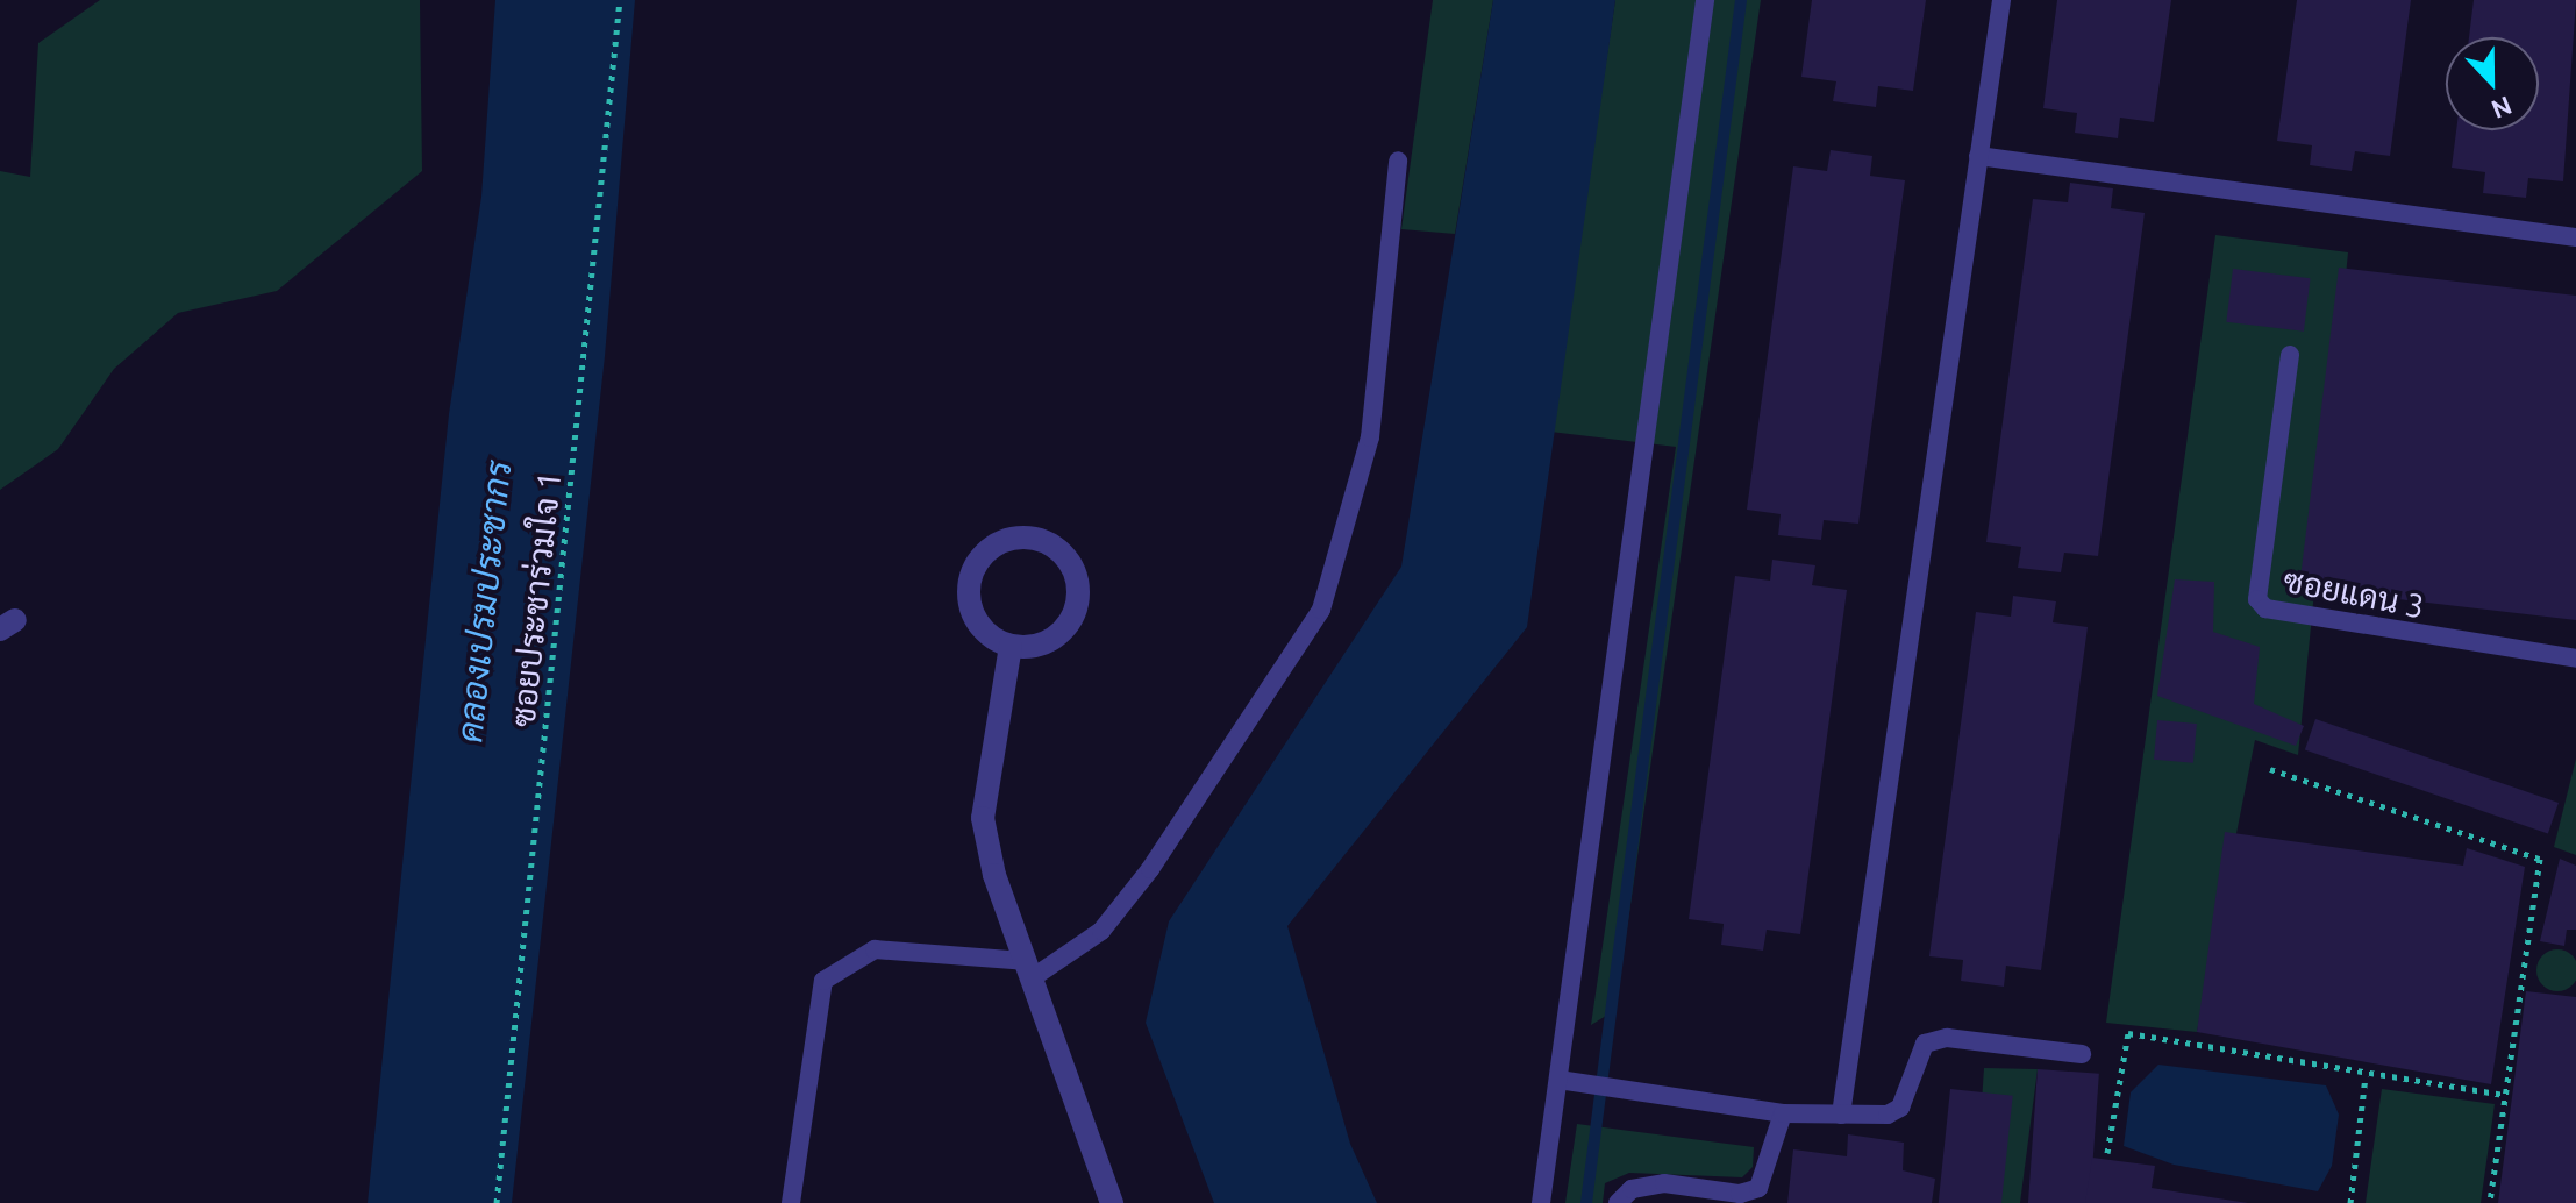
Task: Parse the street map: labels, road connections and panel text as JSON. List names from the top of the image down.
{
  "streets": {
    "lane": ["ซอยแดน 3"],
    "path": ["ซอยประชาร่วมใจ 1"]
  },
  "water": ["คลองเปรมประชากร"],
  "north": "bottom"
}
